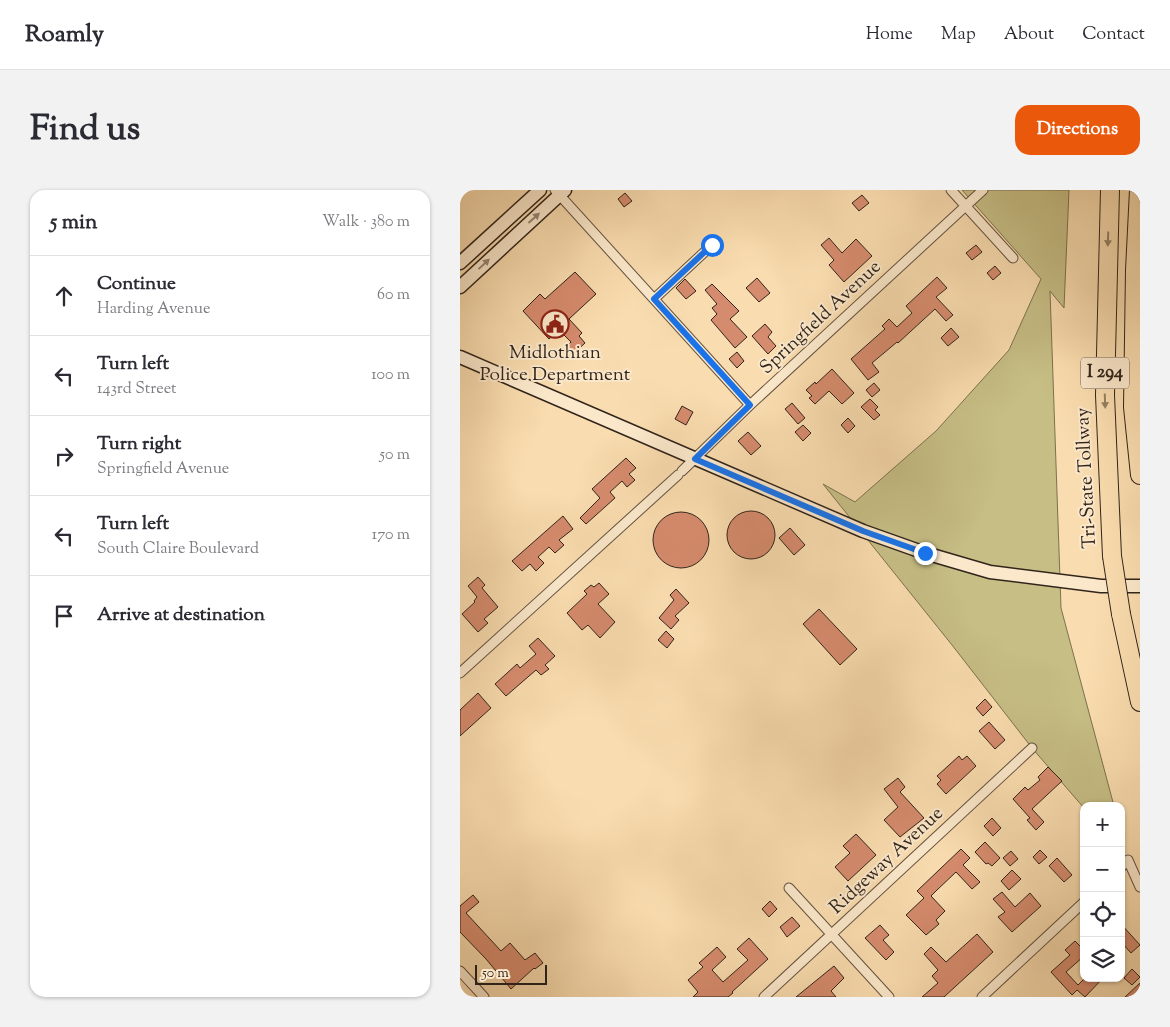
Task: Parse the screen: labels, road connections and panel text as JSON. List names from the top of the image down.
{
  "streets": {
    "highway": ["I 294", "Tri-State Tollway"],
    "street": ["Springfield Avenue", "Ridgeway Avenue"]
  },
  "places": {
    "public building": ["Midlothian Police Department"]
  },
  "scale_bar": "50 m",
  "page": {
    "header": "Roamly",
    "nav": [
      "Home",
      "Map",
      "About",
      "Contact"
    ],
    "title": "Find us",
    "buttons": "Directions",
    "heading": ["5 min", "Walk · 380 m"],
    "list": [
      ["Continue", "Harding Avenue", "60 m"],
      ["Turn left", "143rd Street", "100 m"],
      ["Turn right", "Springfield Avenue", "50 m"],
      ["Turn left", "South Claire Boulevard", "170 m"],
      "Arrive at destination"
    ],
    "map_buttons": ["+", "−"],
    "scale": "50 m"
  }
}
